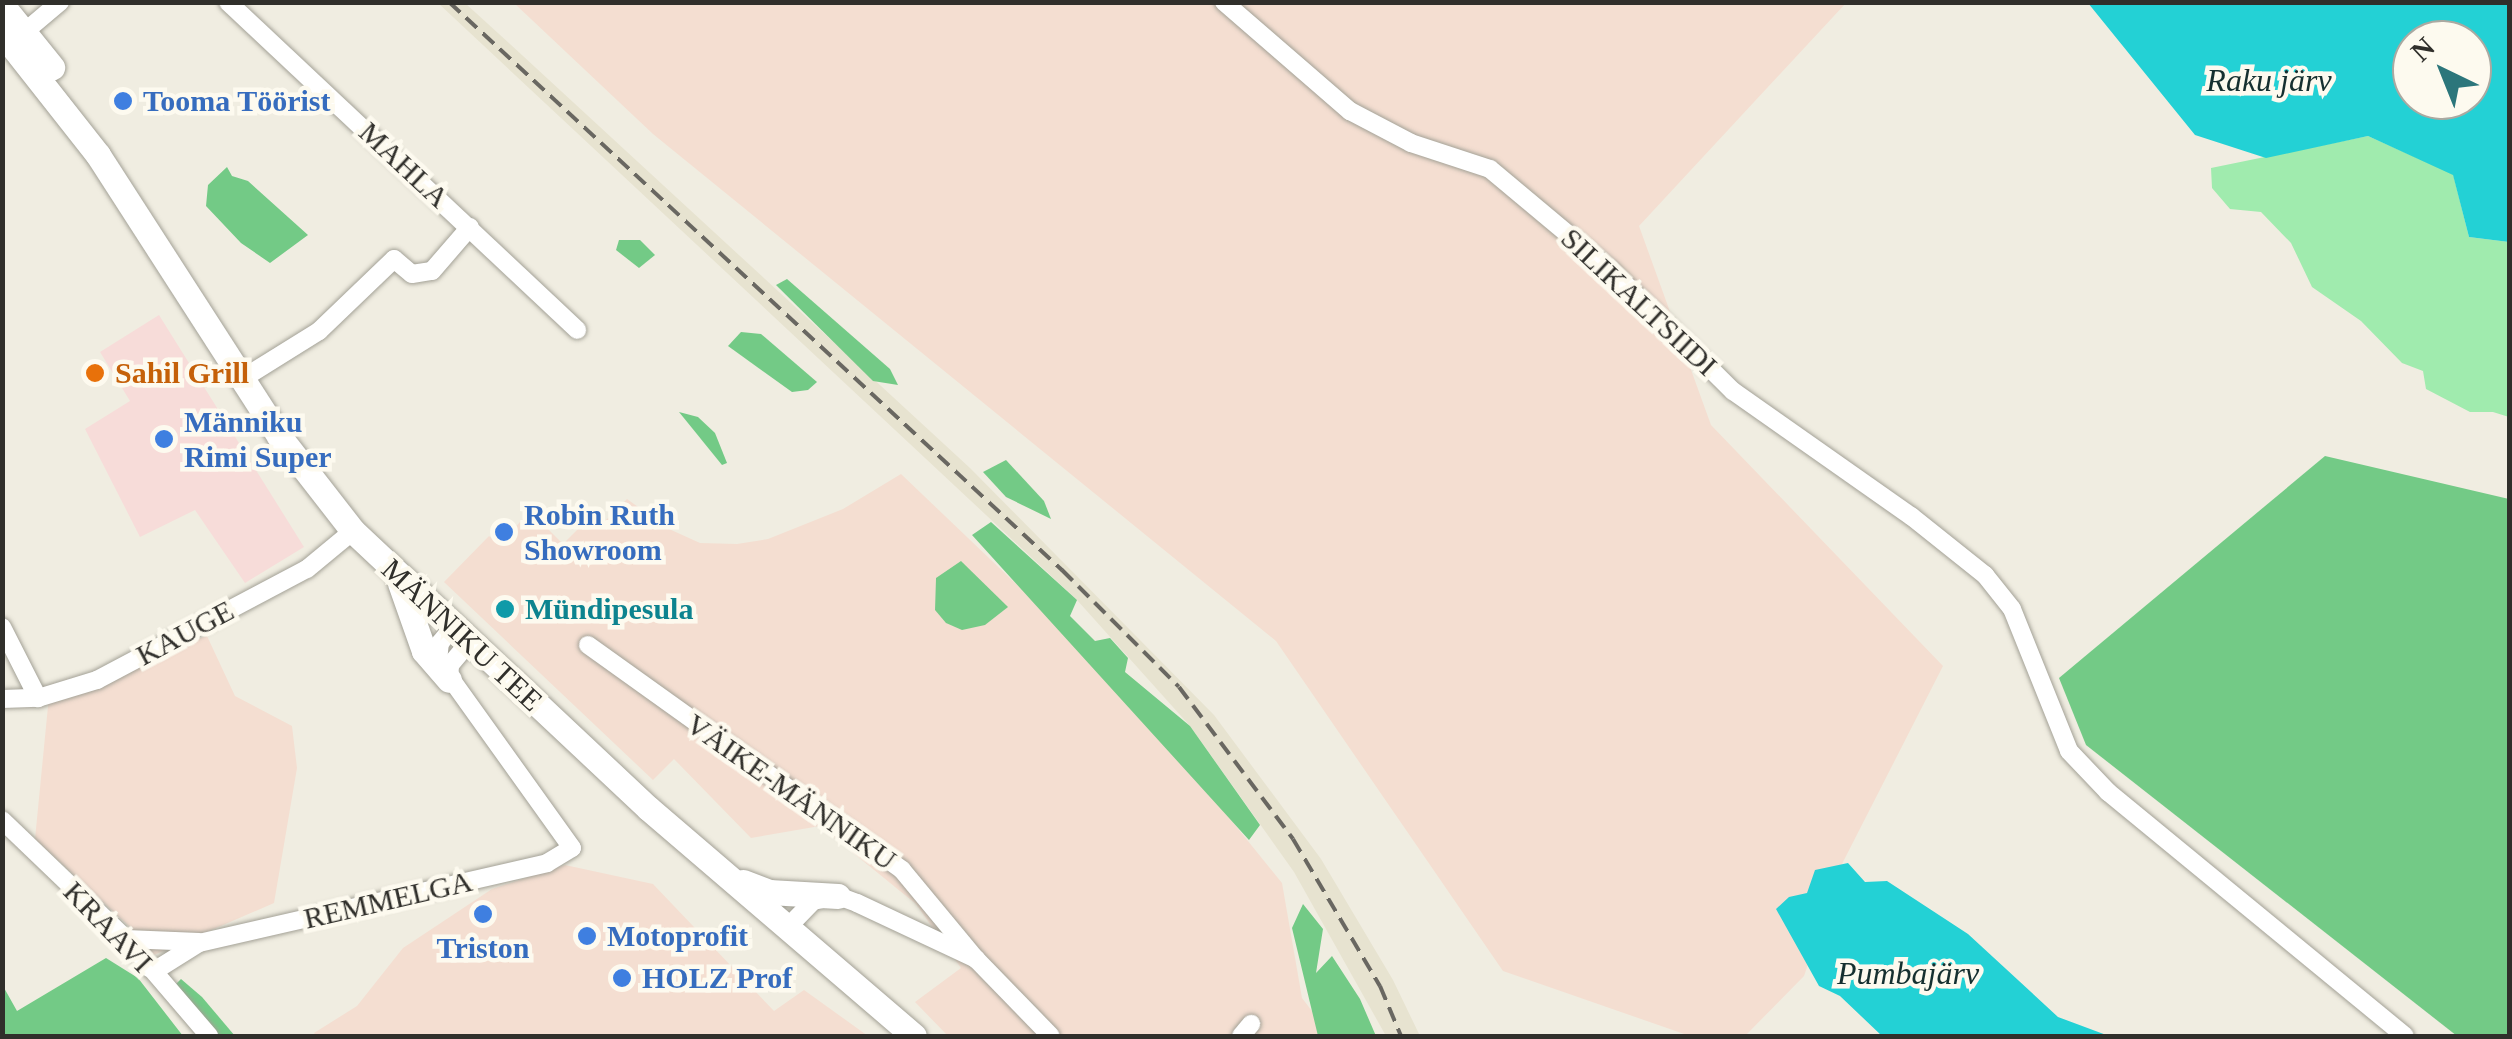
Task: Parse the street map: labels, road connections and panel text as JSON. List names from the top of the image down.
{
  "streets": {
    "street": [
      "MAHLA",
      "SILIKALTSIIDI",
      "KAUGE",
      "MÄNNIKU TEE",
      "VÄIKE-MÄNNIKU",
      "REMMELGA",
      "KRAAVI"
    ]
  },
  "crossings": [
    ["KAUGE", "MÄNNIKU TEE"],
    ["MÄNNIKU TEE", "VÄIKE-MÄNNIKU"],
    ["REMMELGA", "KRAAVI"]
  ],
  "water": ["Raku järv", "Pumbajärv"],
  "places": [
    "Tooma Töörist",
    "Sahil Grill",
    "Männiku Rimi Super",
    "Robin Ruth Showroom",
    "Mündipesula",
    "Triston",
    "Motoprofit",
    "HOLZ Prof"
  ],
  "north": "top left"
}
